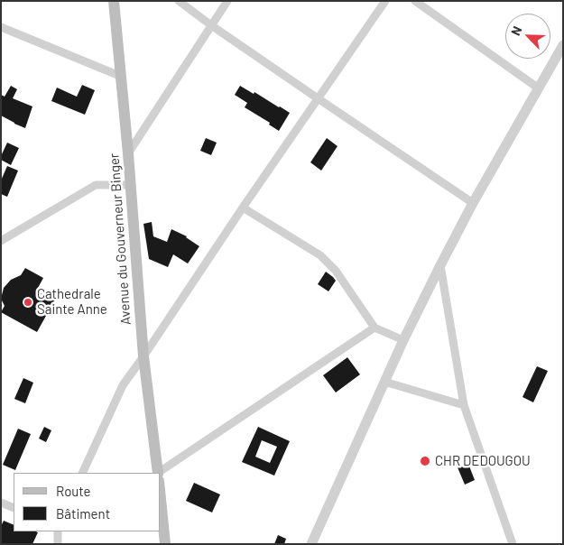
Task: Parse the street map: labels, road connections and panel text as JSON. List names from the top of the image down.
{
  "streets": {
    "main road": ["Avenue du Gouverneur Binger"]
  },
  "places": ["Cathedrale Sainte Anne", "CHR DEDOUGOU"],
  "legend": ["Route", "Bâtiment"],
  "north": "top left"
}
